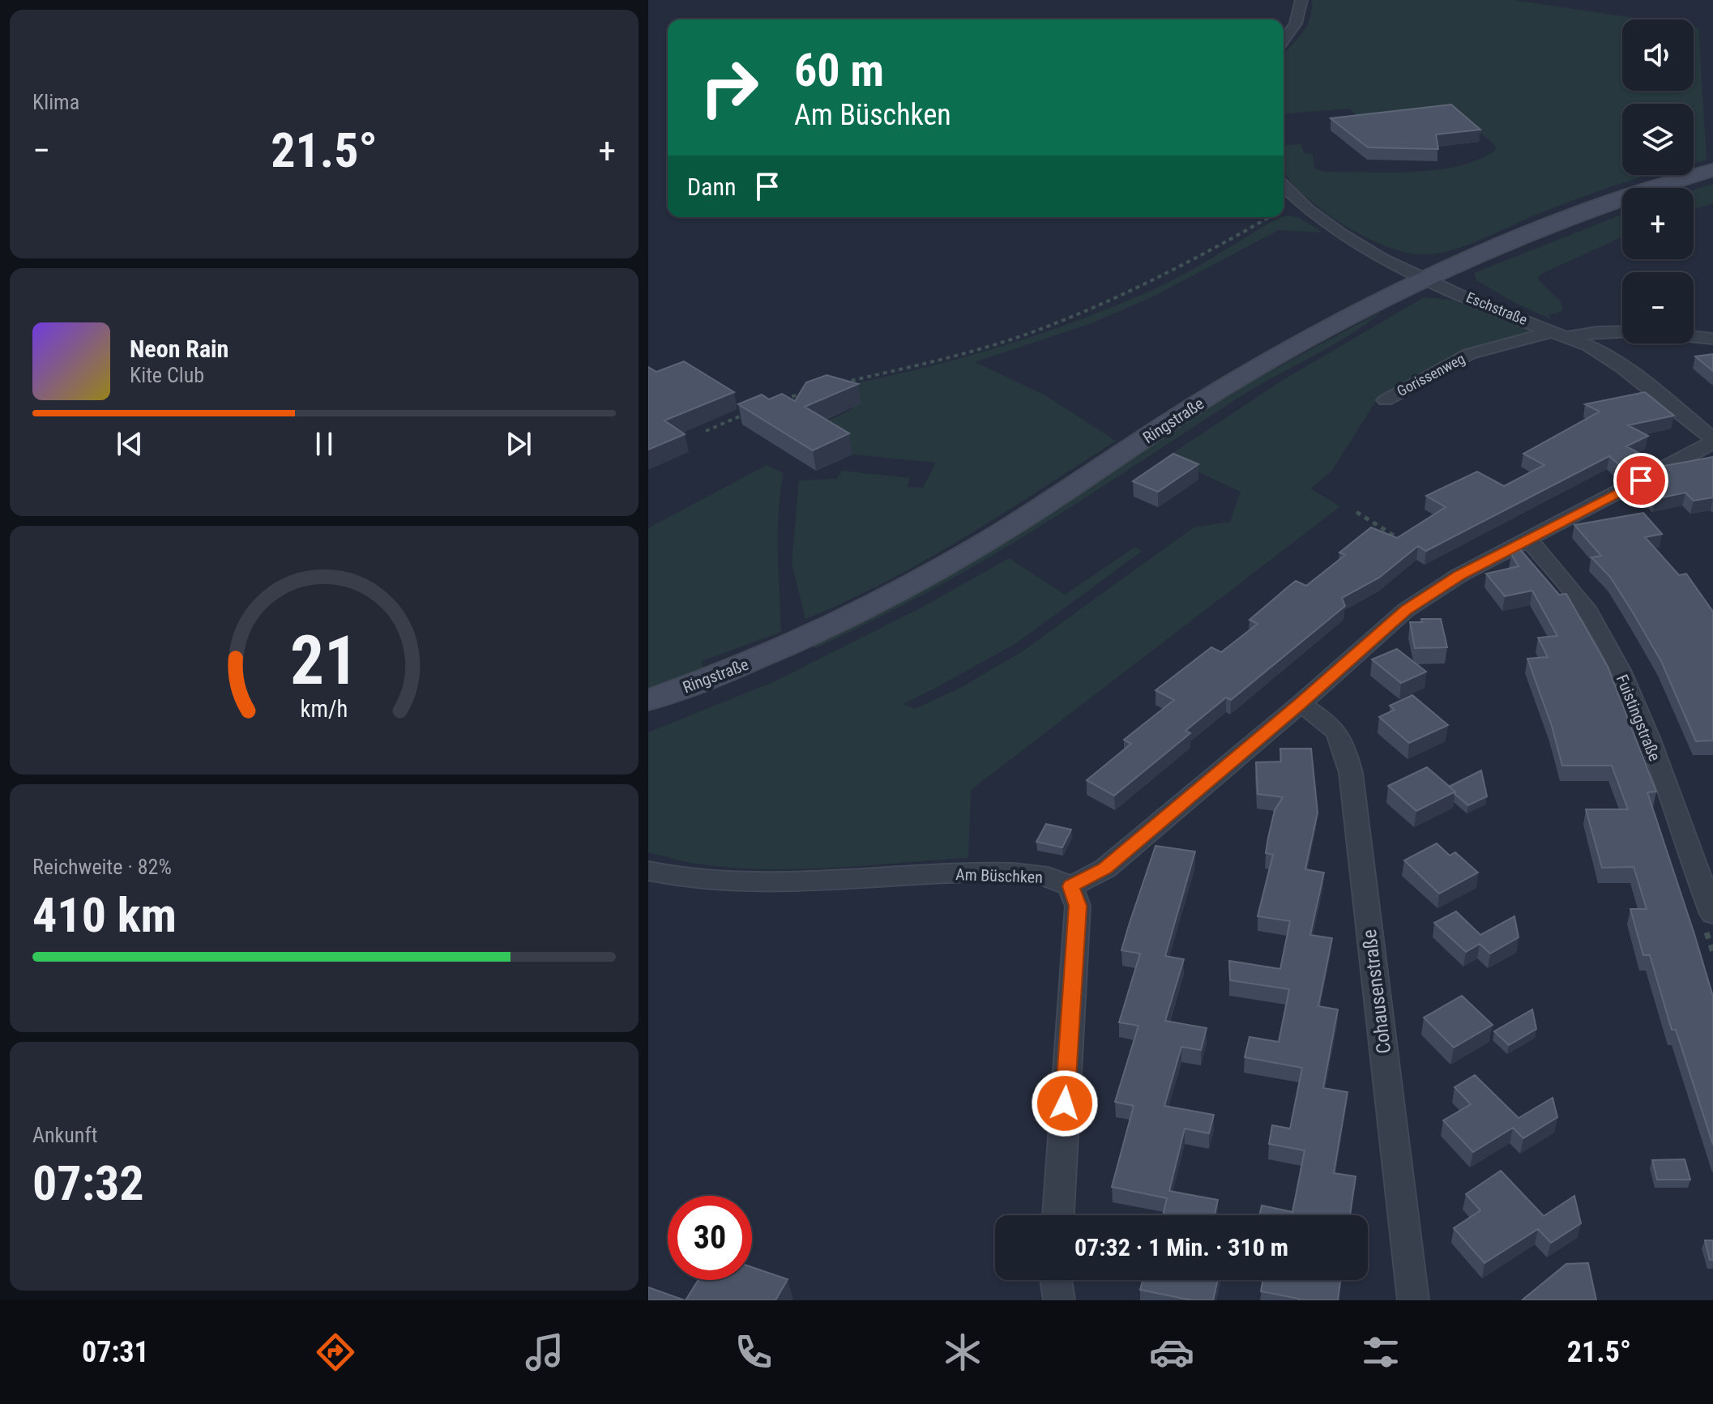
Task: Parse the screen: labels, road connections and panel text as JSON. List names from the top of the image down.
{
  "streets": {
    "main road": ["Ringstraße"],
    "street": [
      "Eschstraße",
      "Gorissenweg",
      "Fuistingstraße",
      "Am Büschken",
      "Cohausenstraße"
    ]
  },
  "crossings": [
    ["Eschstraße", "Gorissenweg"],
    ["Eschstraße", "Ringstraße"]
  ],
  "page": {
    "tile": [
      "Klima",
      ["Reichweite · 82%", "410 km"],
      ["Ankunft", "07:32"]
    ],
    "map_buttons": ["+", "−"],
    "turn": ["60 m", "Am Büschken"],
    "heat": ["−", "21.5°", "+"],
    "then": "Dann",
    "song": ["Neon Rain", "Kite Club"],
    "limit": "30",
    "trip": "07:32 · 1 Min. · 310 m",
    "tabs": ["07:31", "21.5°"],
    "gauge": ["21", "km/h"]
  }
}
